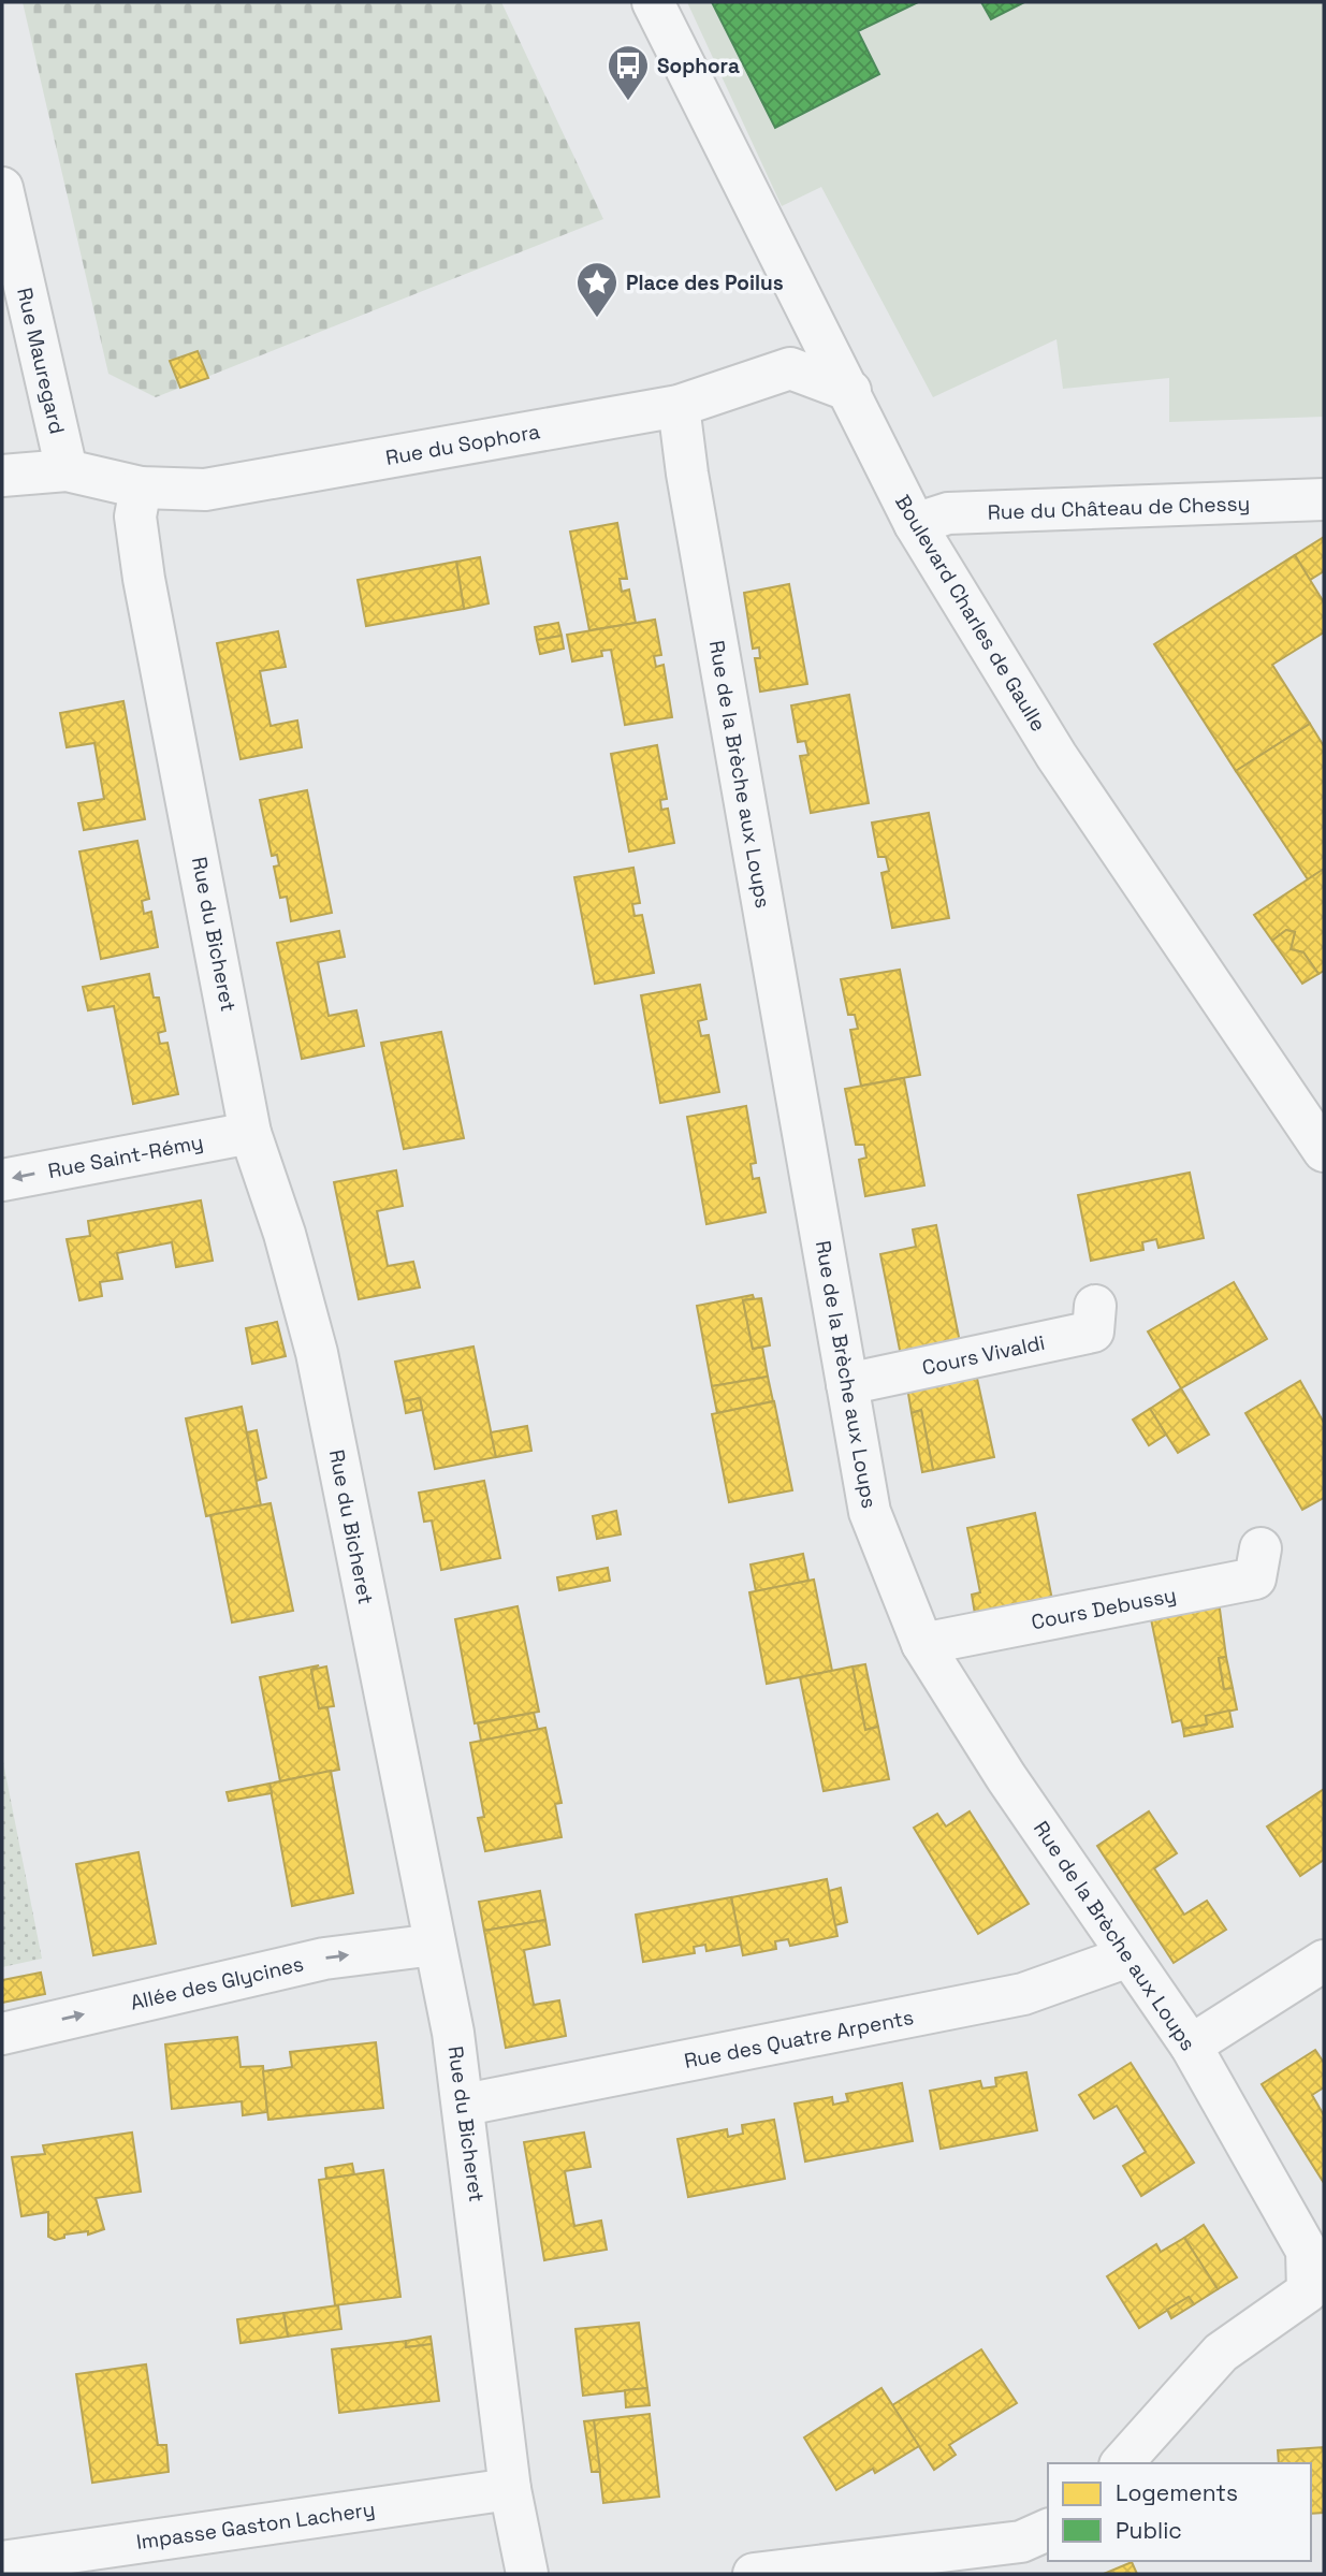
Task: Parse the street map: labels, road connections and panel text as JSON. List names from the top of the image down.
{
  "streets": {
    "street": [
      "Rue Mauregard",
      "Rue du Sophora",
      "Rue du Château de Chessy",
      "Boulevard Charles de Gaulle",
      "Rue de la Brèche aux Loups",
      "Rue du Bicheret",
      "Rue Saint-Rémy",
      "Cours Vivaldi",
      "Cours Debussy",
      "Allée des Glycines",
      "Rue des Quatre Arpents",
      "Impasse Gaston Lachery"
    ]
  },
  "crossings": [
    ["Rue Mauregard", "Rue du Sophora"],
    ["Rue du Sophora", "Boulevard Charles de Gaulle"],
    ["Rue du Sophora", "Rue de la Brèche aux Loups"],
    ["Rue du Sophora", "Rue du Bicheret"],
    ["Rue du Château de Chessy", "Boulevard Charles de Gaulle"],
    ["Rue de la Brèche aux Loups", "Cours Vivaldi"],
    ["Rue de la Brèche aux Loups", "Cours Debussy"],
    ["Rue de la Brèche aux Loups", "Rue des Quatre Arpents"],
    ["Rue du Bicheret", "Rue Saint-Rémy"],
    ["Rue du Bicheret", "Allée des Glycines"],
    ["Rue du Bicheret", "Rue des Quatre Arpents"],
    ["Rue du Bicheret", "Impasse Gaston Lachery"]
  ],
  "one_way": ["Rue Saint-Rémy", "Allée des Glycines"],
  "places": {
    "bus stop": ["Sophora"],
    "place": ["Place des Poilus"]
  },
  "legend": ["Logements", "Public"]
}
